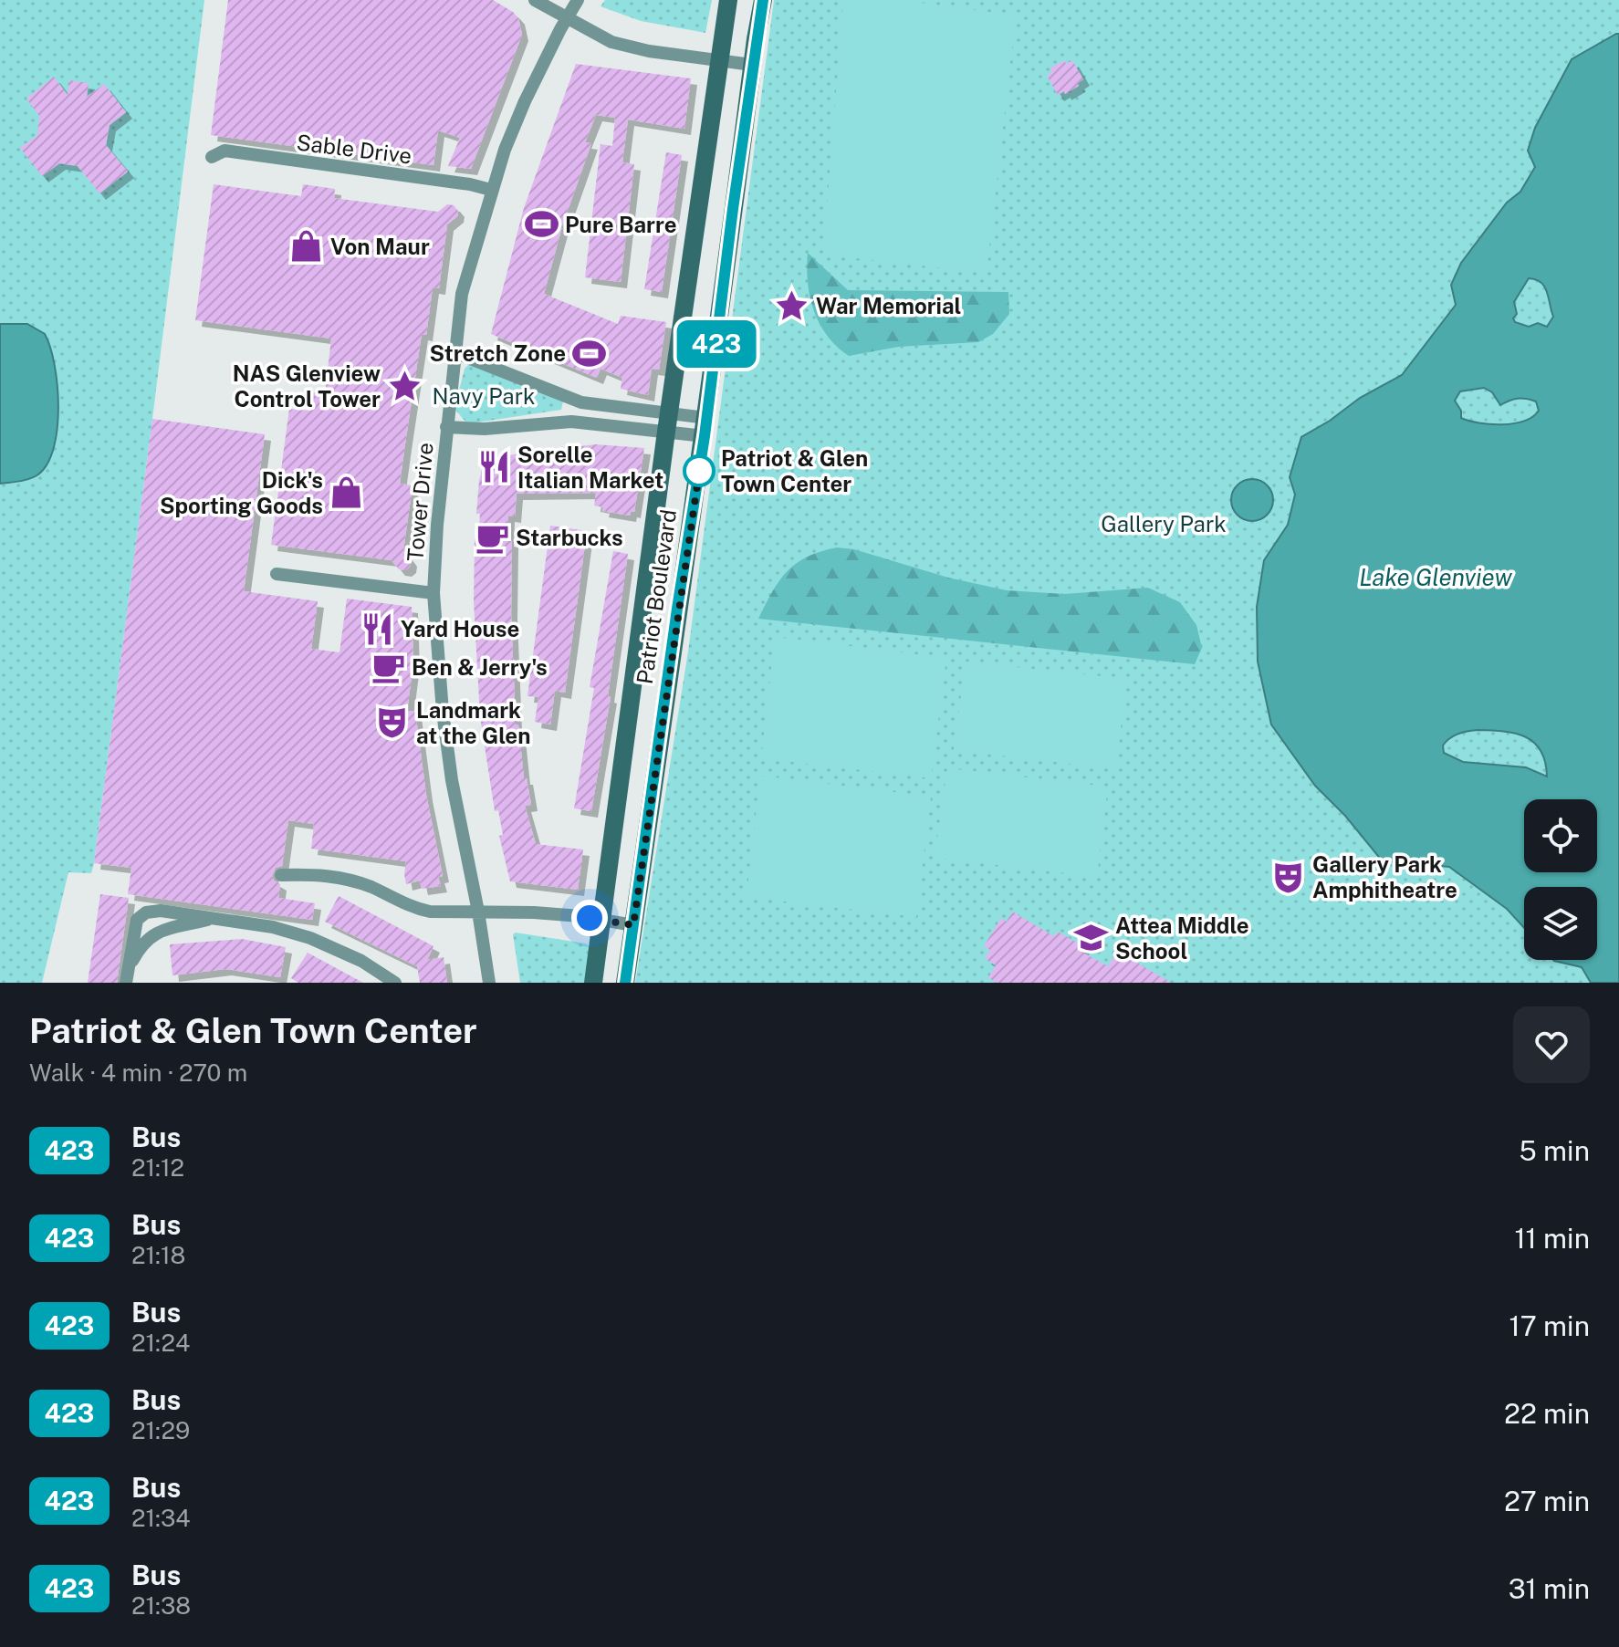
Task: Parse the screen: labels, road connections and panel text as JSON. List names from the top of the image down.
{
  "streets": {
    "main road": ["Patriot Boulevard"],
    "street": ["Sable Drive", "Tower Drive"]
  },
  "crossings": [
    ["Sable Drive", "Tower Drive"]
  ],
  "water": ["Lake Glenview"],
  "parks": ["Navy Park", "Gallery Park"],
  "places": {
    "sports": ["Pure Barre", "Stretch Zone"],
    "shop": ["Von Maur", "Dick's Sporting Goods"],
    "place": ["War Memorial", "NAS Glenview Control Tower"],
    "restaurant": ["Sorelle Italian Market", "Yard House"],
    "other": ["Patriot & Glen Town Center"],
    "cafe": ["Starbucks", "Ben & Jerry's"],
    "theatre": ["Landmark at the Glen", "Gallery Park Amphitheatre"],
    "school or university": ["Attea Middle School"]
  },
  "lines": ["bus line 423"],
  "page": {
    "on_map": "423",
    "heading": ["Patriot & Glen Town Center", "Walk · 4 min · 270 m"],
    "list": [
      {
        "mark": "423",
        "name": "Bus",
        "note": "21:12",
        "value": "5 min"
      },
      {
        "mark": "423",
        "name": "Bus",
        "note": "21:18",
        "value": "11 min"
      },
      {
        "mark": "423",
        "name": "Bus",
        "note": "21:24",
        "value": "17 min"
      },
      {
        "mark": "423",
        "name": "Bus",
        "note": "21:29",
        "value": "22 min"
      },
      {
        "mark": "423",
        "name": "Bus",
        "note": "21:34",
        "value": "27 min"
      },
      {
        "mark": "423",
        "name": "Bus",
        "note": "21:38",
        "value": "31 min"
      }
    ]
  }
}
